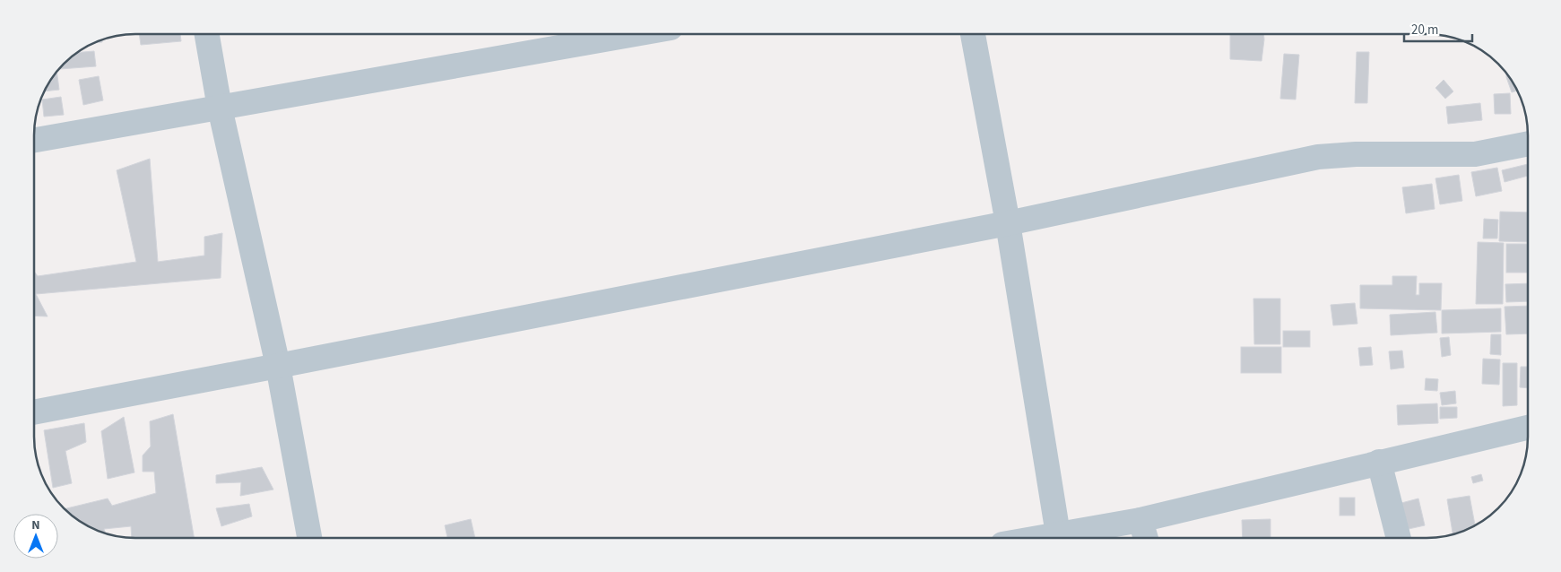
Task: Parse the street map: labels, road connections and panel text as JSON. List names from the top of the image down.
{
  "scale_bar": "20 m",
  "north": "top"
}
